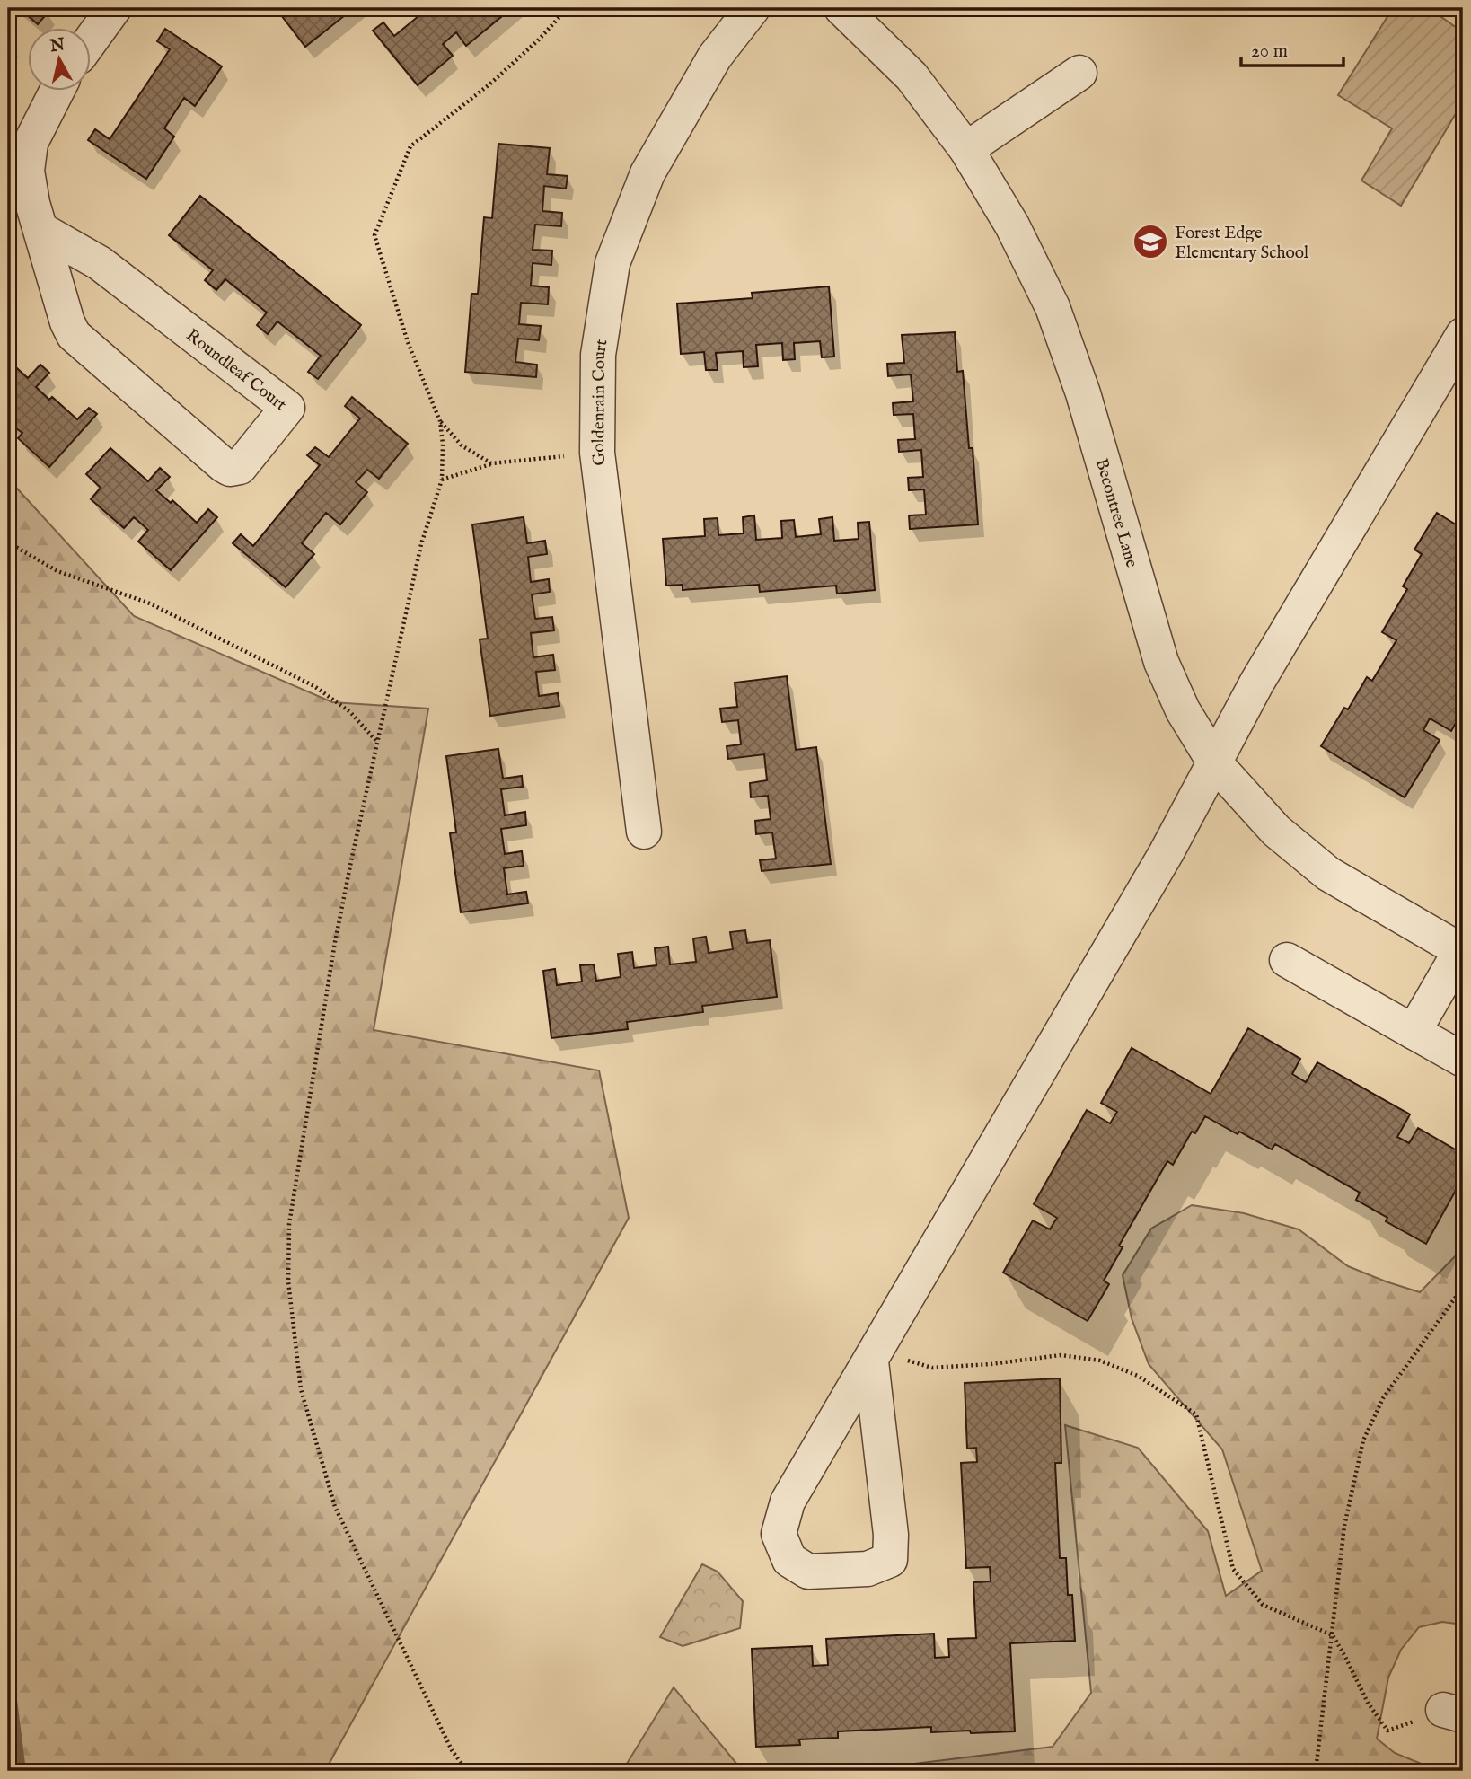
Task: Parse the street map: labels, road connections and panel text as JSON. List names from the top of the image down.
{
  "streets": {
    "street": ["Roundleaf Court", "Goldenrain Court", "Becontree Lane"]
  },
  "places": {
    "school or university": ["Forest Edge Elementary School"]
  },
  "scale_bar": "20 m",
  "north": "top"
}
